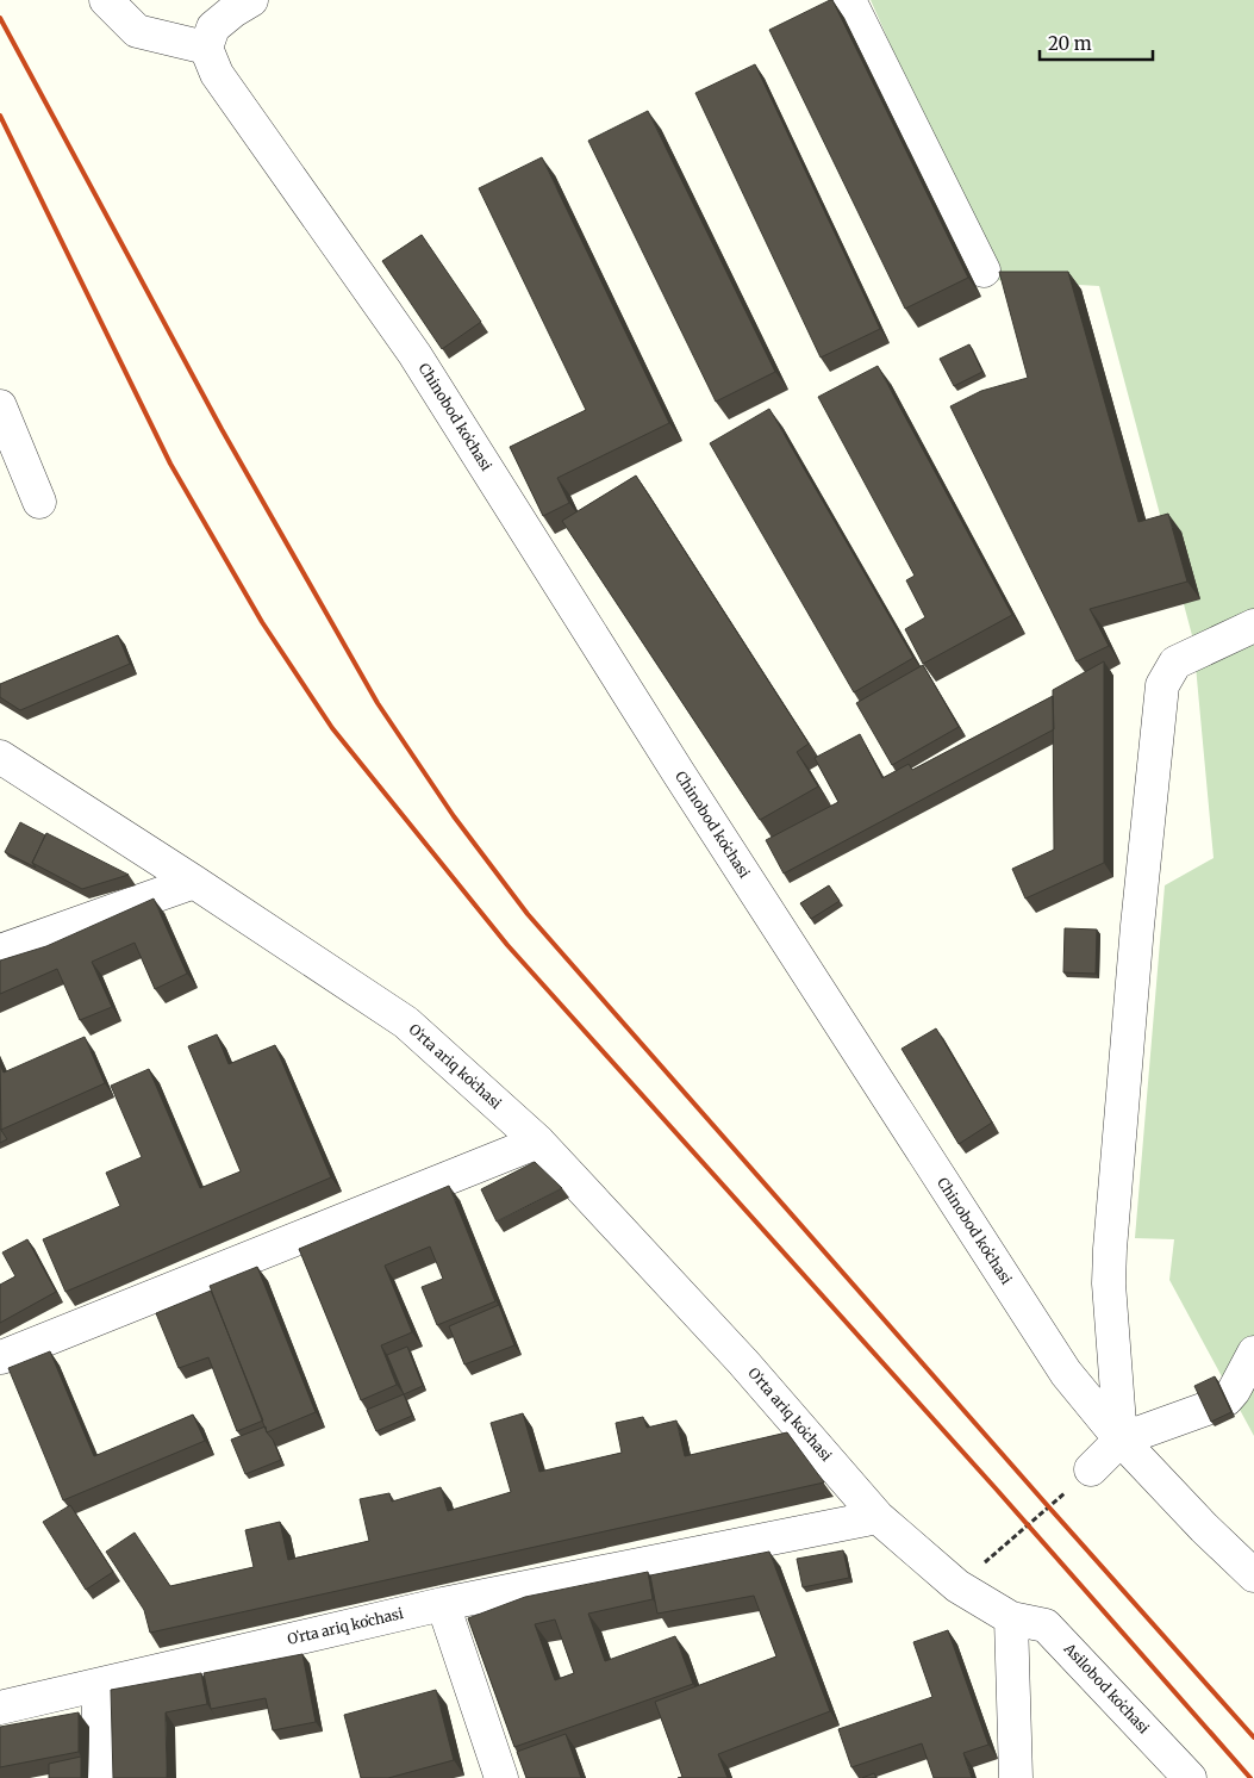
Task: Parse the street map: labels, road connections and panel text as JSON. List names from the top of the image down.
{
  "streets": {
    "street": ["Chinobod koʻchasi", "Oʻrta ariq koʻchasi", "Asilobod koʻchasi"]
  },
  "crossings": [
    ["Oʻrta ariq koʻchasi", "Asilobod koʻchasi"]
  ],
  "scale_bar": "20 m"
}
